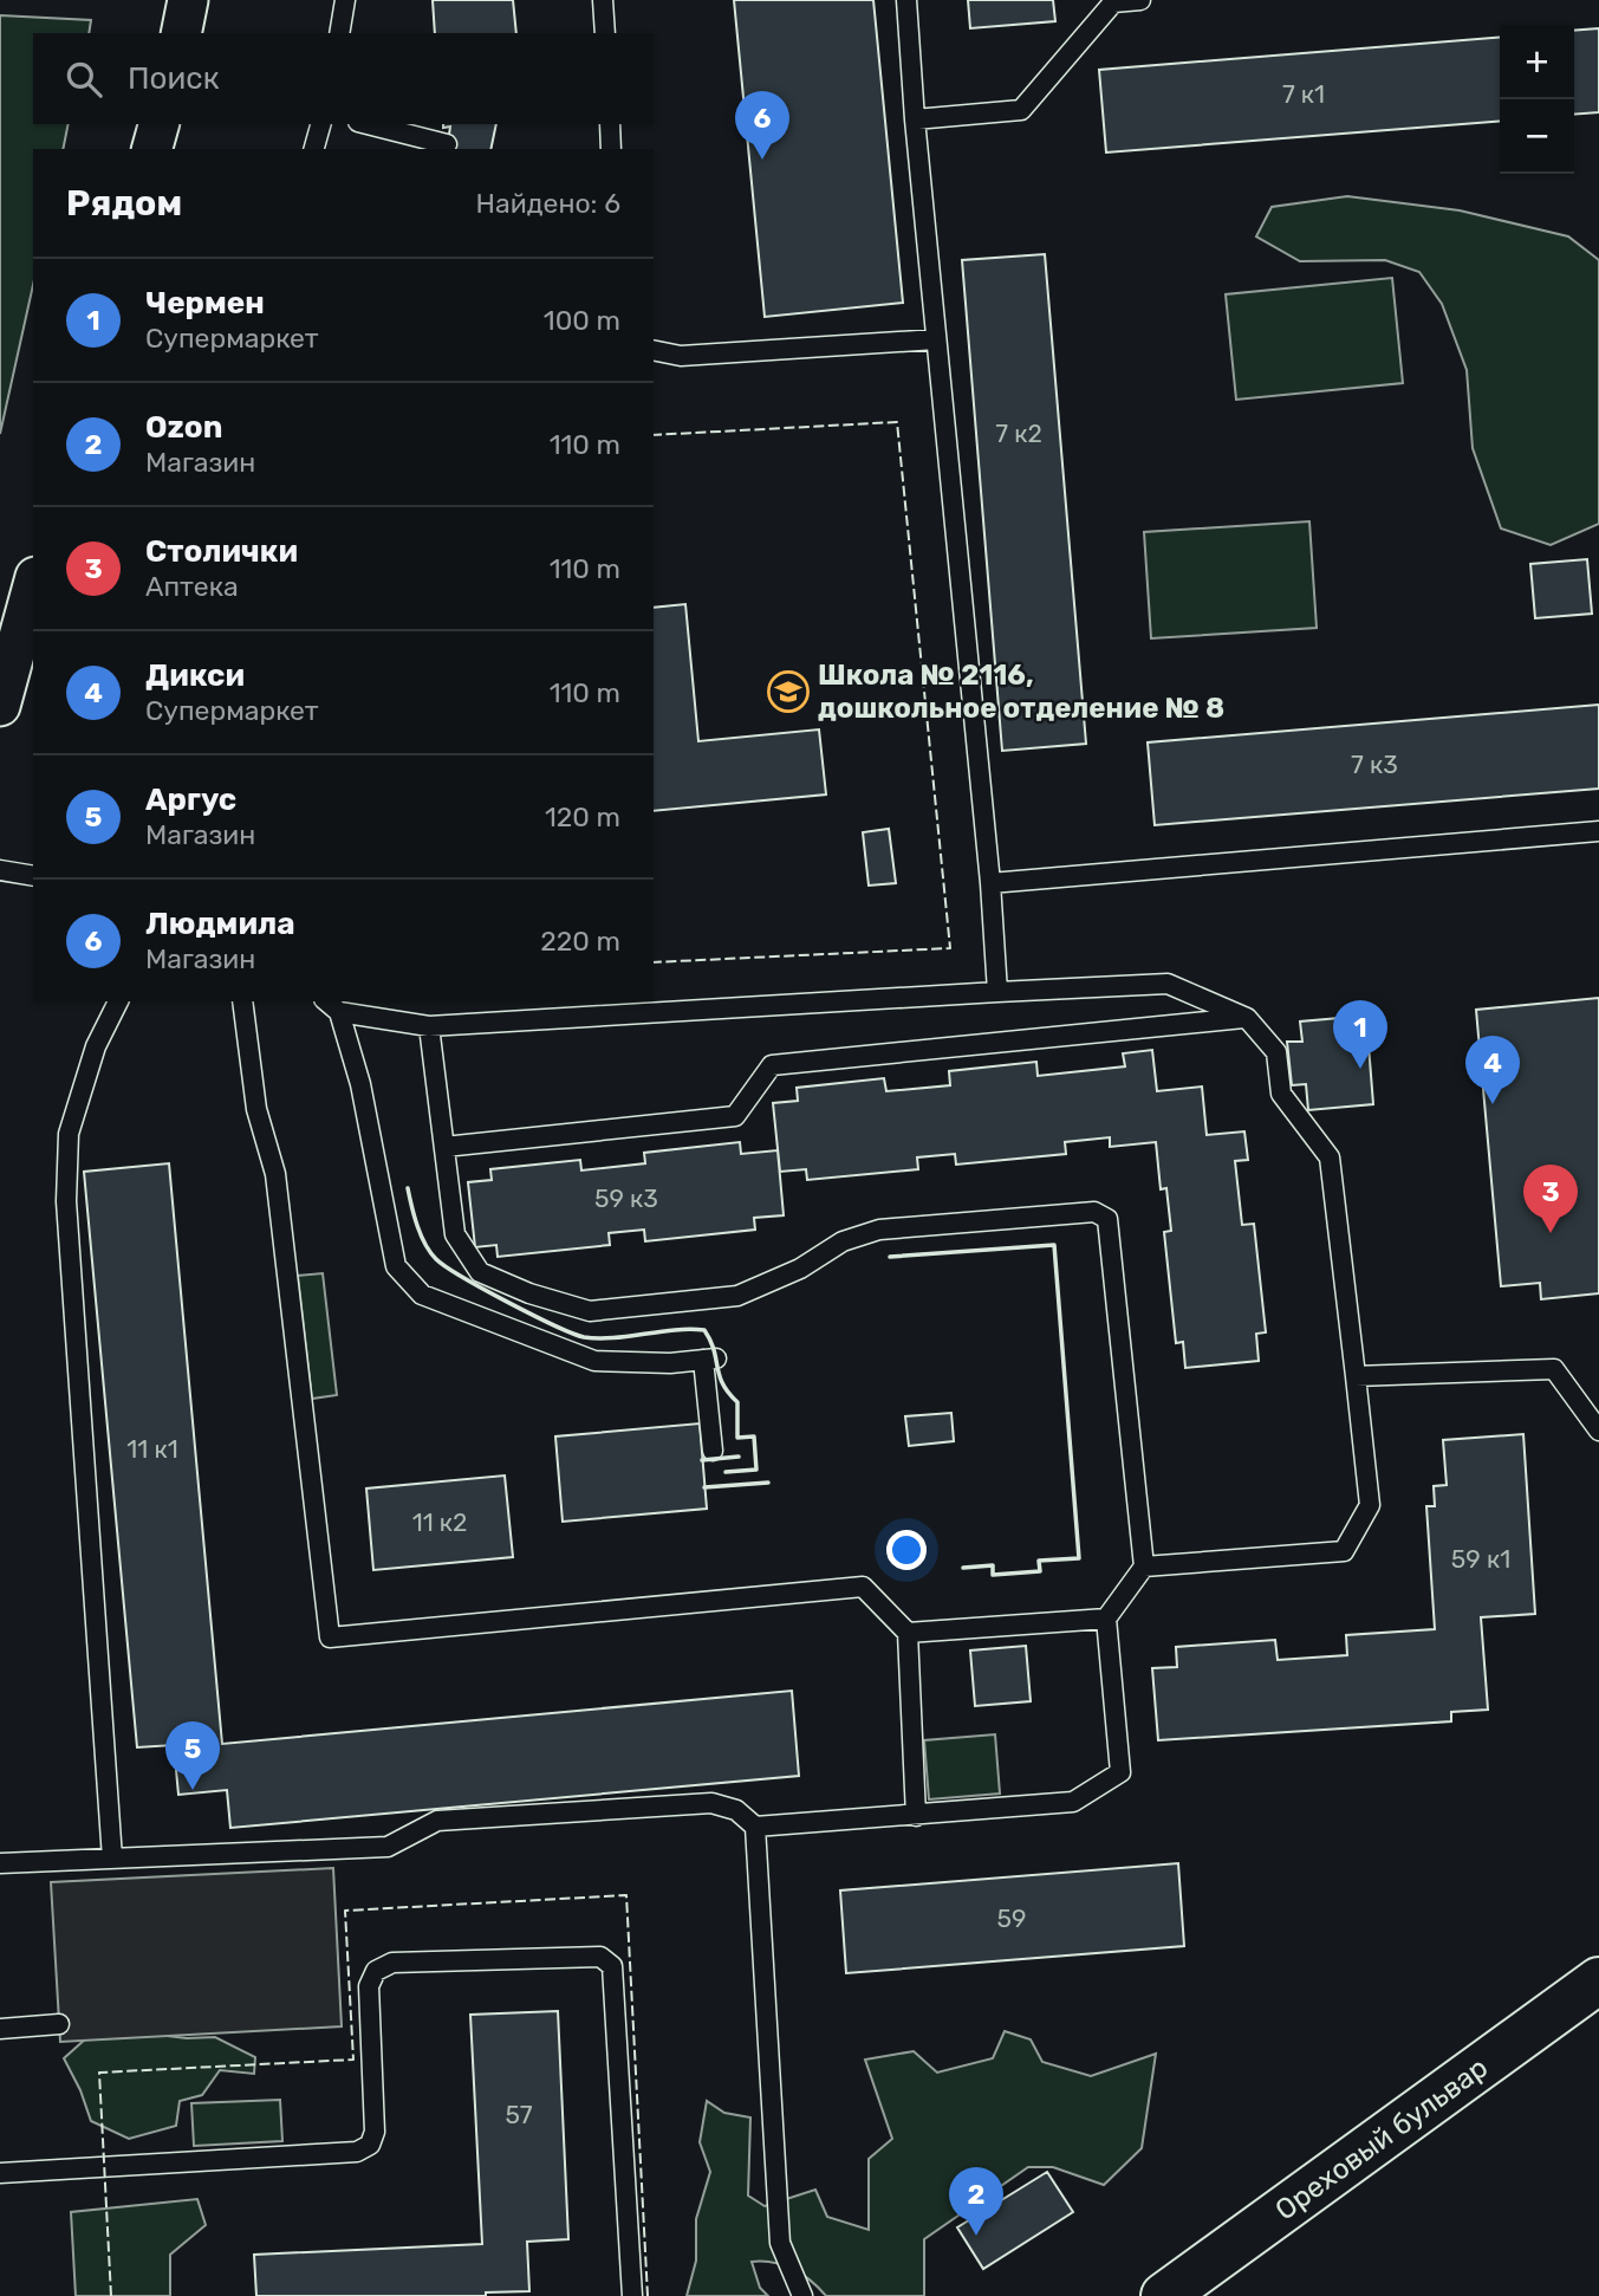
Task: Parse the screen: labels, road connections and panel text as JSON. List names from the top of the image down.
{
  "streets": {
    "street": ["Ореховый бульвар"]
  },
  "places": {
    "school or university": ["Школа № 2116, дошкольное отделение № 8"]
  },
  "house_numbers": [
    "7 к1",
    "7 к2",
    "7 к3",
    "59 к3",
    "11 к1",
    "11 к2",
    "59 к1",
    "59",
    "57"
  ],
  "page": {
    "map_buttons": ["+", "−"],
    "search": "Поиск",
    "pins": [
      "6",
      "1",
      "4",
      "3",
      "5",
      "2"
    ],
    "heading": ["Рядом", "Найдено: 6"],
    "list": [
      {
        "mark": "1",
        "name": "Чермен",
        "note": "Супермаркет",
        "value": "100 m"
      },
      {
        "mark": "2",
        "name": "Ozon",
        "note": "Магазин",
        "value": "110 m"
      },
      {
        "mark": "3",
        "name": "Столички",
        "note": "Аптека",
        "value": "110 m"
      },
      {
        "mark": "4",
        "name": "Дикси",
        "note": "Супермаркет",
        "value": "110 m"
      },
      {
        "mark": "5",
        "name": "Аргус",
        "note": "Магазин",
        "value": "120 m"
      },
      {
        "mark": "6",
        "name": "Людмила",
        "note": "Магазин",
        "value": "220 m"
      }
    ]
  }
}
